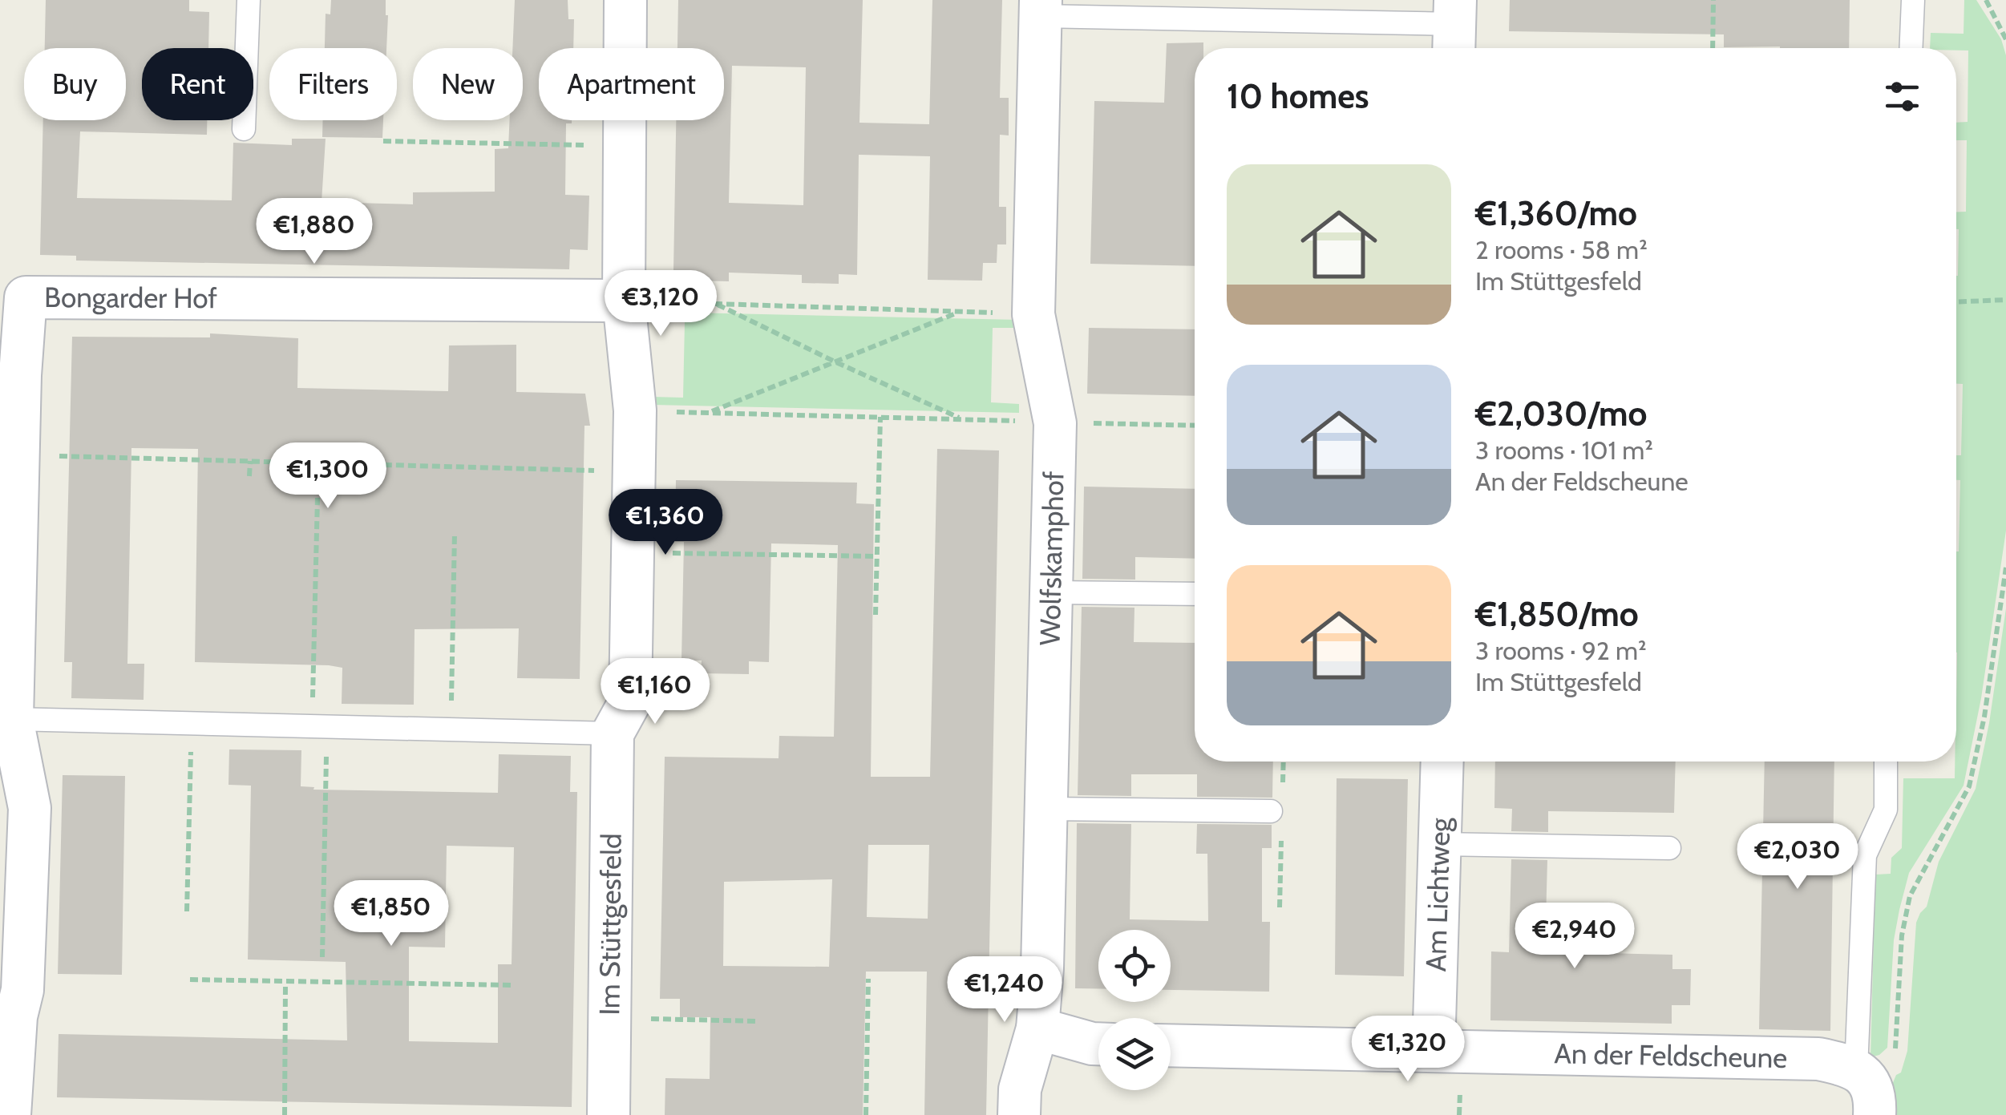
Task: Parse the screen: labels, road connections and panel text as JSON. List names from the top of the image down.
{
  "streets": {
    "street": [
      "Bongarder Hof",
      "Wolfskamphof",
      "Am Lichtweg",
      "Im Stüttgesfeld",
      "An der Feldscheune"
    ]
  },
  "crossings": [
    ["Bongarder Hof", "Im Stüttgesfeld"],
    ["Am Lichtweg", "An der Feldscheune"]
  ],
  "page": {
    "chip": [
      "Buy",
      "Rent",
      "Filters",
      "New",
      "Apartment"
    ],
    "heading": "10 homes",
    "list": [
      {
        "name": "€1,360/mo",
        "note": "2 rooms · 58 m² · Im Stüttgesfeld"
      },
      {
        "name": "€2,030/mo",
        "note": "3 rooms · 101 m² · An der Feldscheune"
      },
      {
        "name": "€1,850/mo",
        "note": "3 rooms · 92 m² · Im Stüttgesfeld"
      }
    ],
    "price": [
      "€1,880",
      "€3,120",
      "€1,300",
      "€1,360",
      "€1,160",
      "€2,030",
      "€1,850",
      "€2,940",
      "€1,240",
      "€1,320"
    ]
  }
}
